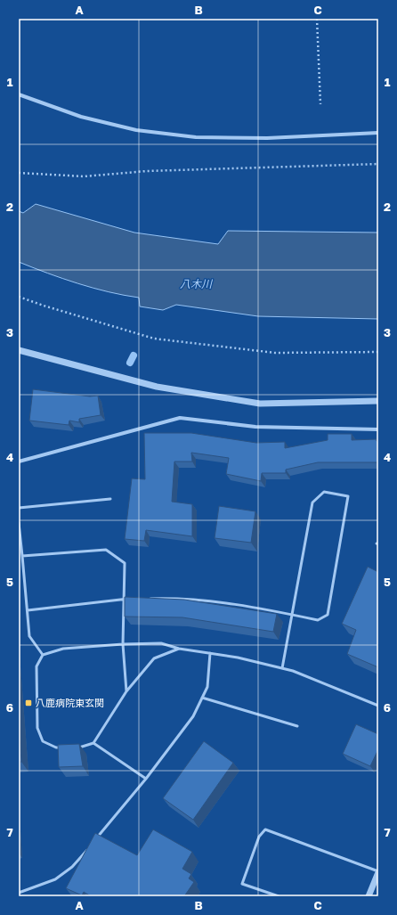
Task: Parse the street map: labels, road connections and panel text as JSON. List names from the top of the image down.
{
  "water": ["八木川"],
  "places": {
    "transit": ["八鹿病院東玄関"]
  },
  "grid": {
    "columns": ["A", "B", "C"],
    "rows": [
      "1",
      "2",
      "3",
      "4",
      "5",
      "6",
      "7"
    ]
  }
}
